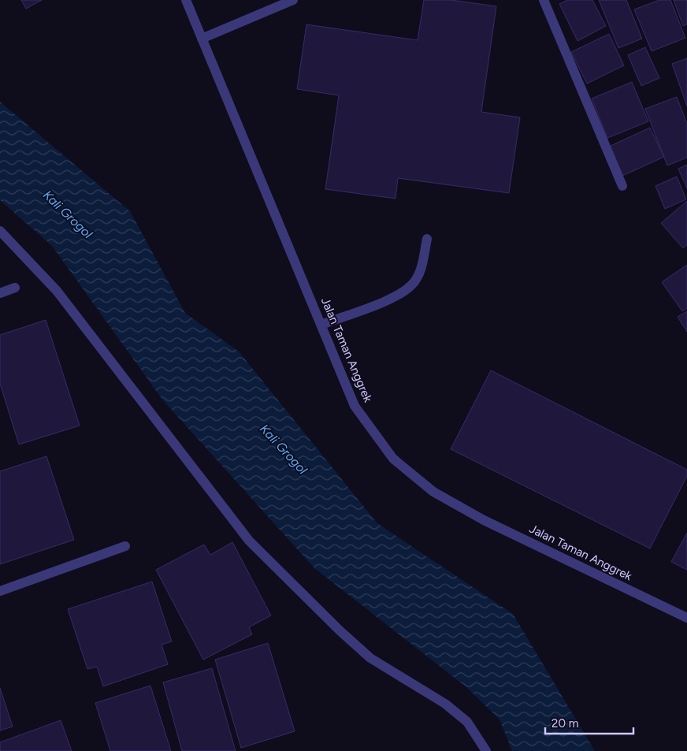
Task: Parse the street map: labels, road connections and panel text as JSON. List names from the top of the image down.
{
  "streets": {
    "street": ["Jalan Taman Anggrek"]
  },
  "water": ["Kali Grogol"],
  "scale_bar": "20 m"
}
